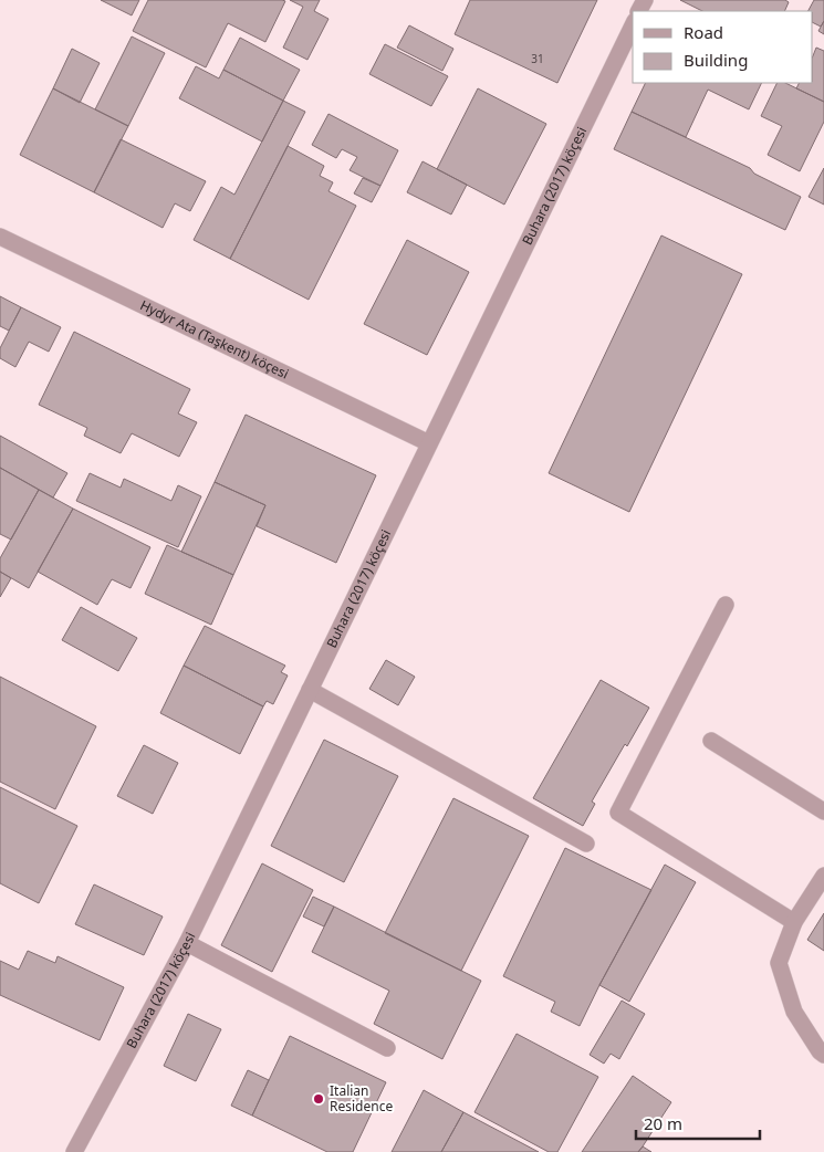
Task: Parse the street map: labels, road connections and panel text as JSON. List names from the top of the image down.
{
  "streets": {
    "street": ["Buhara (2017) köçesi", "Hydyr Ata (Taşkent) köçesi"]
  },
  "crossings": [
    ["Buhara (2017) köçesi", "Hydyr Ata (Taşkent) köçesi"]
  ],
  "places": ["Italian Residence"],
  "house_numbers": ["31"],
  "legend": ["Road", "Building"],
  "scale_bar": "20 m"
}
